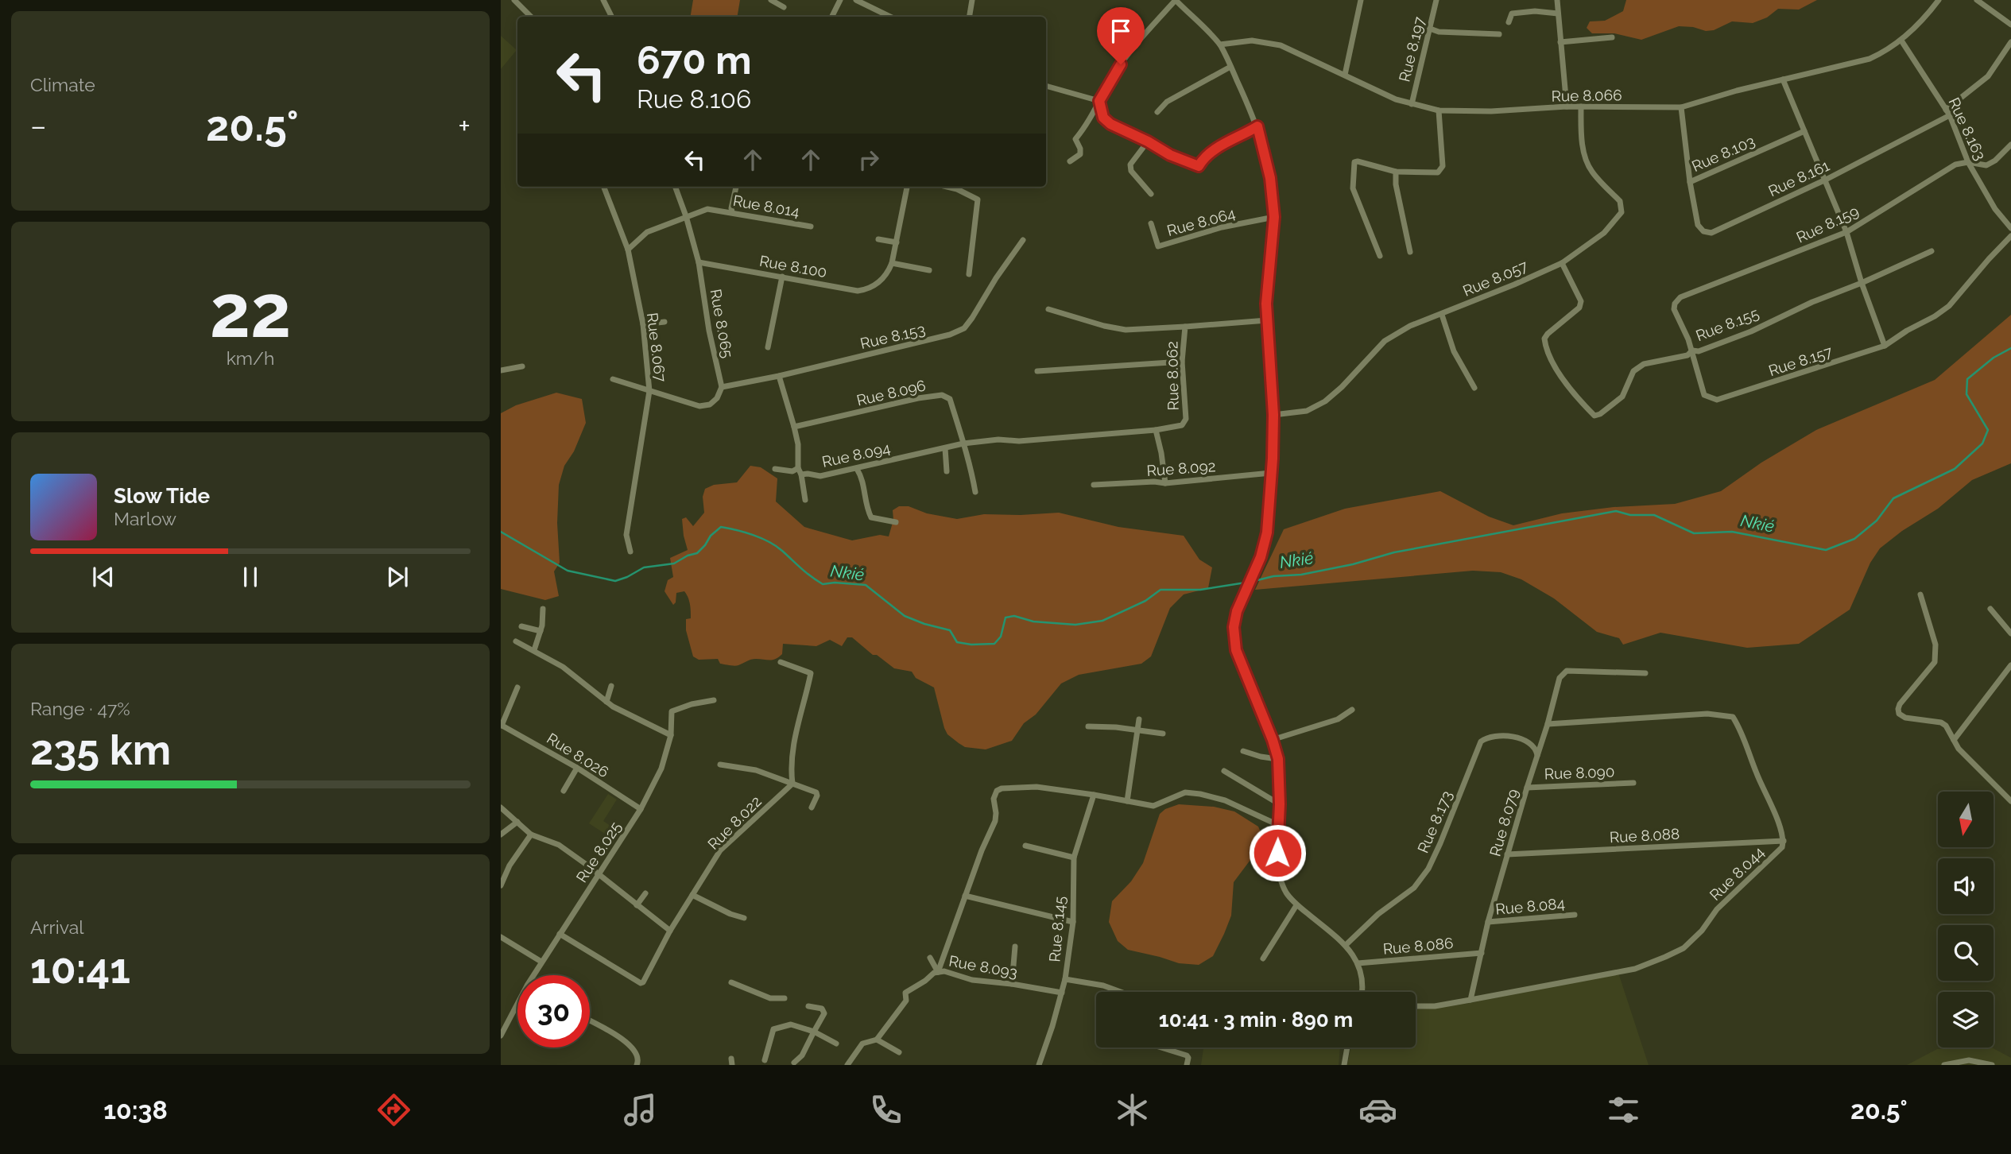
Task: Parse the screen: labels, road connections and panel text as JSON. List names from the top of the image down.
{
  "streets": {
    "street": [
      "Rue 8.197",
      "Rue 8.066",
      "Rue 8.163",
      "Rue 8.103",
      "Rue 8.161",
      "Rue 8.014",
      "Rue 8.064",
      "Rue 8.159",
      "Rue 8.100",
      "Rue 8.057",
      "Rue 8.065",
      "Rue 8.155",
      "Rue 8.153",
      "Rue 8.067",
      "Rue 8.157",
      "Rue 8.062",
      "Rue 8.096",
      "Rue 8.094",
      "Rue 8.092",
      "Rue 8.026",
      "Rue 8.090",
      "Rue 8.173",
      "Rue 8.022",
      "Rue 8.079",
      "Rue 8.088",
      "Rue 8.025",
      "Rue 8.044",
      "Rue 8.084",
      "Rue 8.145",
      "Rue 8.086",
      "Rue 8.093"
    ]
  },
  "crossings": [
    ["Rue 8.197", "Rue 8.066"],
    ["Rue 8.066", "Rue 8.163"],
    ["Rue 8.066", "Rue 8.103"],
    ["Rue 8.066", "Rue 8.057"],
    ["Rue 8.163", "Rue 8.161"],
    ["Rue 8.163", "Rue 8.159"],
    ["Rue 8.103", "Rue 8.161"],
    ["Rue 8.014", "Rue 8.065"],
    ["Rue 8.014", "Rue 8.067"],
    ["Rue 8.159", "Rue 8.155"],
    ["Rue 8.159", "Rue 8.157"],
    ["Rue 8.100", "Rue 8.065"],
    ["Rue 8.057", "Rue 8.155"],
    ["Rue 8.065", "Rue 8.153"],
    ["Rue 8.155", "Rue 8.157"],
    ["Rue 8.062", "Rue 8.094"],
    ["Rue 8.062", "Rue 8.092"],
    ["Rue 8.096", "Rue 8.094"],
    ["Rue 8.026", "Rue 8.025"],
    ["Rue 8.090", "Rue 8.079"],
    ["Rue 8.173", "Rue 8.079"],
    ["Rue 8.022", "Rue 8.025"],
    ["Rue 8.079", "Rue 8.088"],
    ["Rue 8.079", "Rue 8.044"],
    ["Rue 8.079", "Rue 8.084"],
    ["Rue 8.079", "Rue 8.086"],
    ["Rue 8.088", "Rue 8.044"],
    ["Rue 8.145", "Rue 8.093"]
  ],
  "water": ["Nkié"],
  "north": "bottom",
  "page": {
    "tile": [
      "Climate",
      ["22", "km/h"],
      ["Range · 47%", "235 km"],
      ["Arrival", "10:41"]
    ],
    "turn": ["670 m", "Rue 8.106"],
    "heat": ["−", "20.5°", "+"],
    "song": ["Slow Tide", "Marlow"],
    "limit": "30",
    "trip": "10:41 · 3 min · 890 m",
    "tabs": ["10:38", "20.5°"]
  }
}
